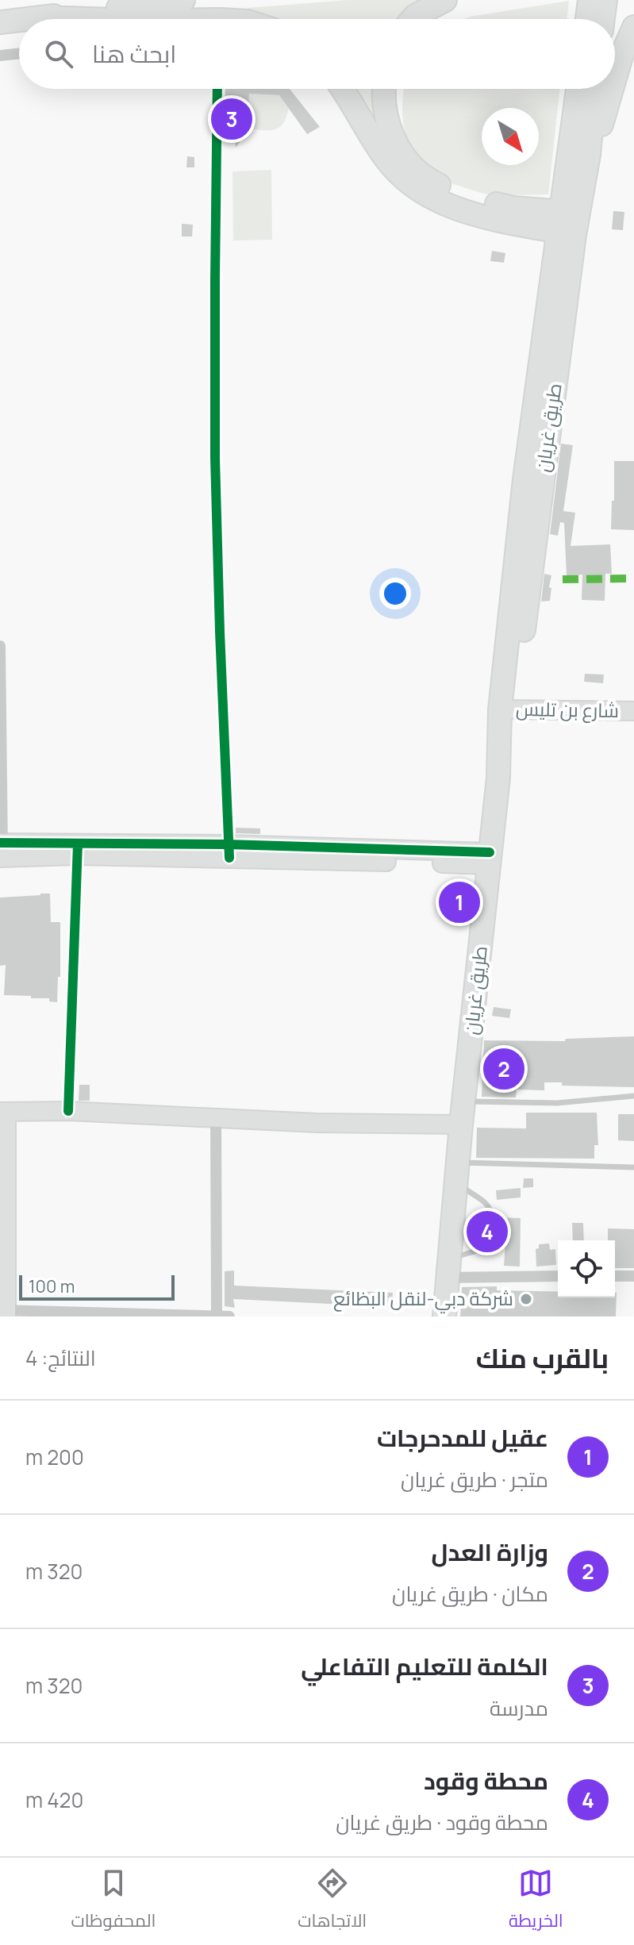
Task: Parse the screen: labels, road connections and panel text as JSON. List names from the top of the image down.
{
  "streets": {
    "highway": ["طريق غريان"],
    "street": ["شارع بن تليس"]
  },
  "crossings": [
    ["طريق غريان", "شارع بن تليس"]
  ],
  "places": ["شركة دبي-لنقل البظائع"],
  "scale_bar": "100 m",
  "north": "bottom right",
  "page": {
    "search": "ابحث هنا",
    "pins": [
      "3",
      "1",
      "2",
      "4"
    ],
    "scale": "100 m",
    "heading": ["بالقرب منك", "النتائج: 4"],
    "list": [
      {
        "mark": "1",
        "name": "عقيل للمدحرجات",
        "note": "متجر · طريق غريان",
        "value": "200 m"
      },
      {
        "mark": "2",
        "name": "وزارة العدل",
        "note": "مكان · طريق غريان",
        "value": "320 m"
      },
      {
        "mark": "3",
        "name": "الكلمة للتعليم التفاعلي",
        "note": "مدرسة",
        "value": "320 m"
      },
      {
        "mark": "4",
        "name": "محطة وقود",
        "note": "محطة وقود · طريق غريان",
        "value": "420 m"
      }
    ],
    "nav": ["الخريطة", "الاتجاهات", "المحفوظات"]
  }
}
